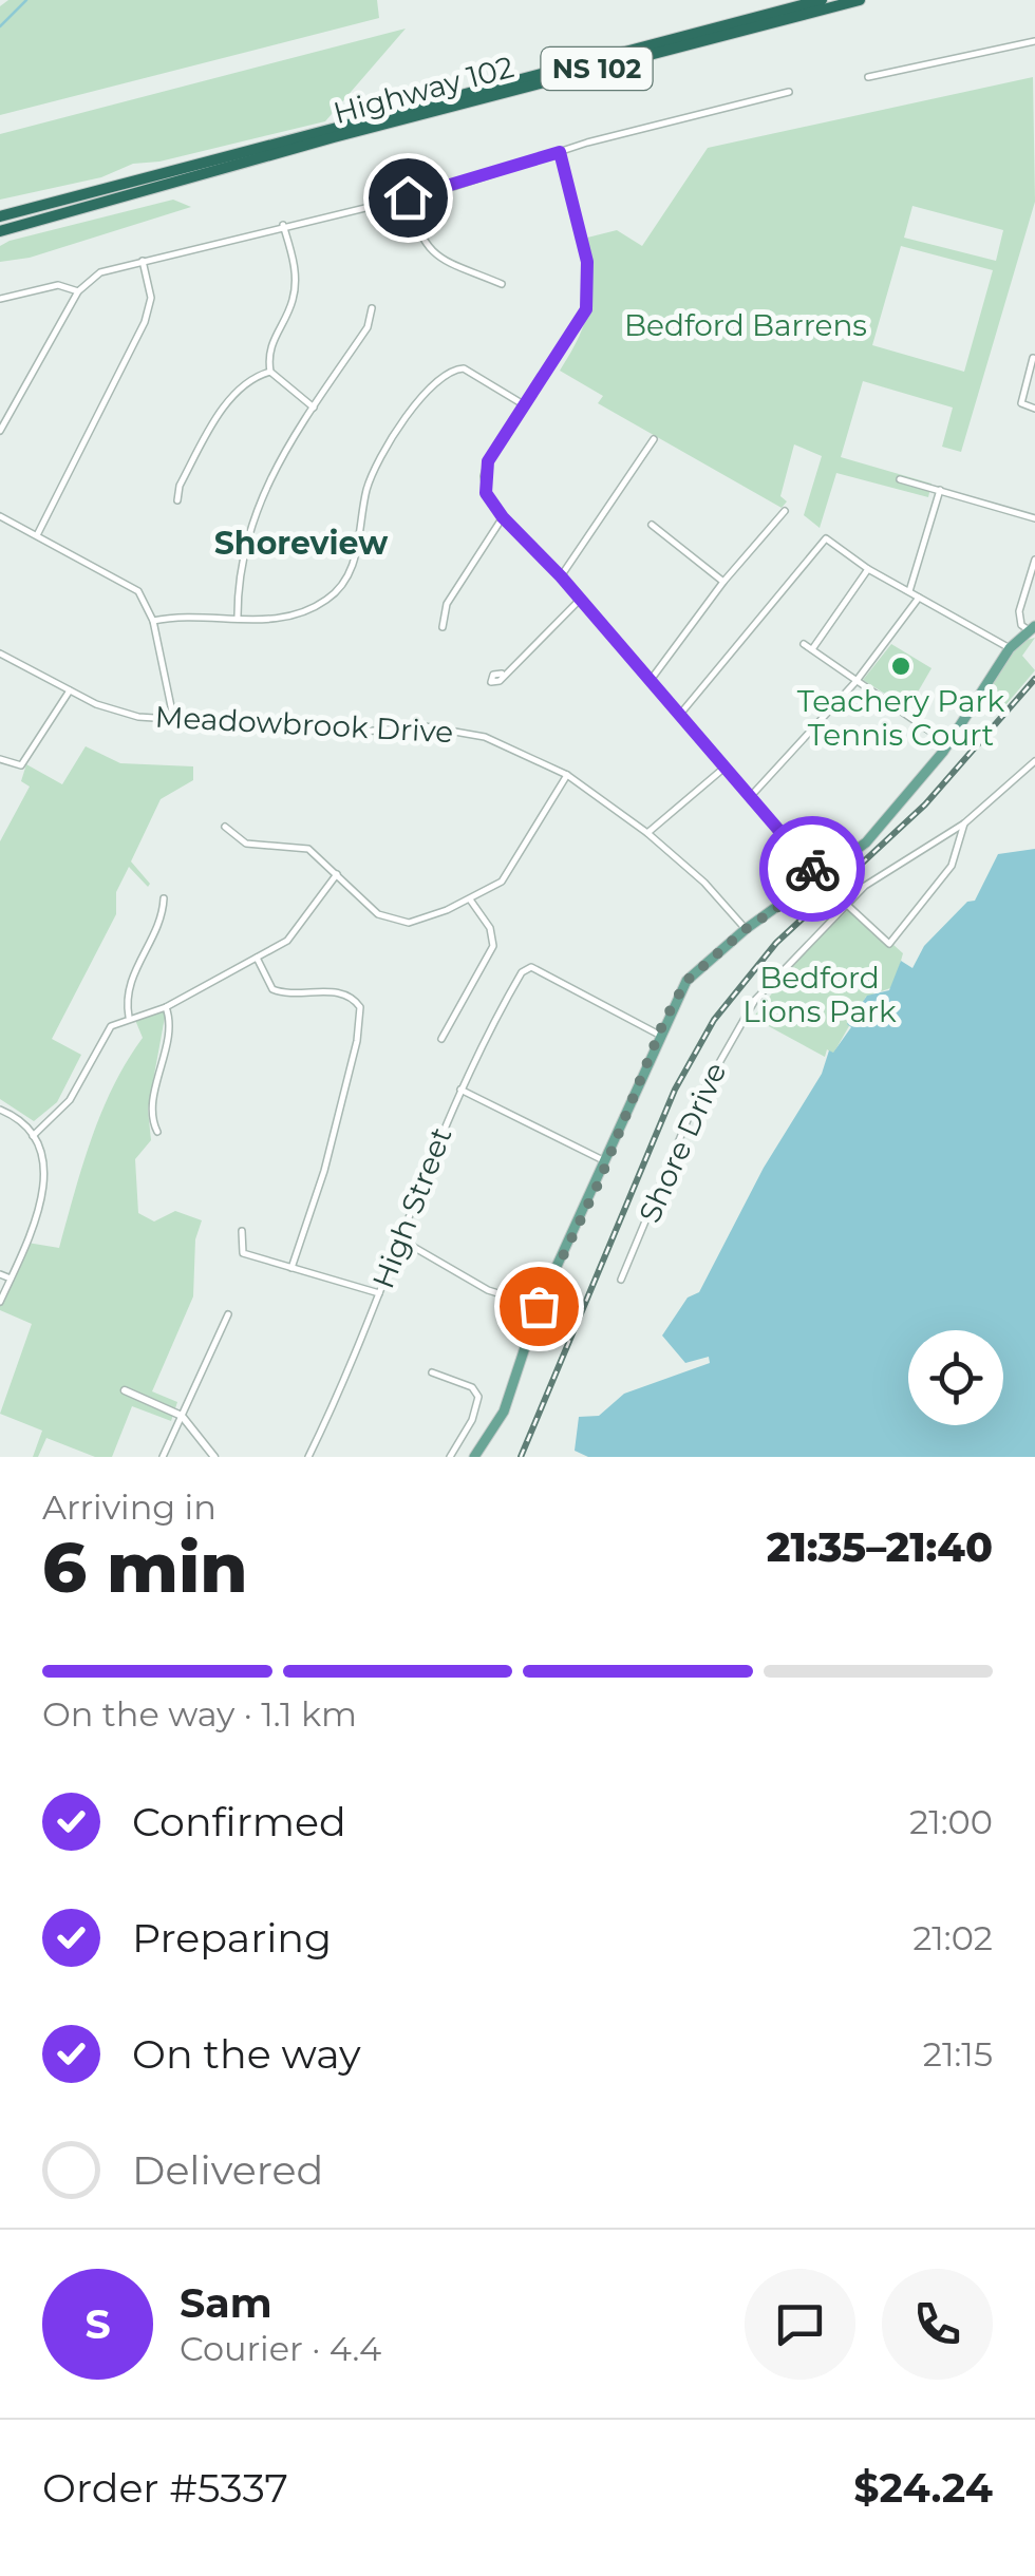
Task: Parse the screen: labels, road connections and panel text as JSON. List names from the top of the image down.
{
  "streets": {
    "highway": ["NS 102", "Highway 102"],
    "street": ["Meadowbrook Drive", "Shore Drive", "High Street"]
  },
  "districts": ["Shoreview"],
  "parks": ["Bedford Barrens", "Bedford Lions Park"],
  "places": ["Teachery Park Tennis Court"],
  "page": {
    "heading": ["6 min", "Arriving in", "21:35–21:40"],
    "panel": [
      "Sam",
      "Courier · 4.4",
      "Order #5337",
      "$24.24"
    ],
    "bar": "On the way · 1.1 km",
    "list": [
      ["Confirmed", "21:00"],
      ["Preparing", "21:02"],
      ["On the way", "21:15"],
      "Delivered"
    ],
    "round": "S"
  }
}
